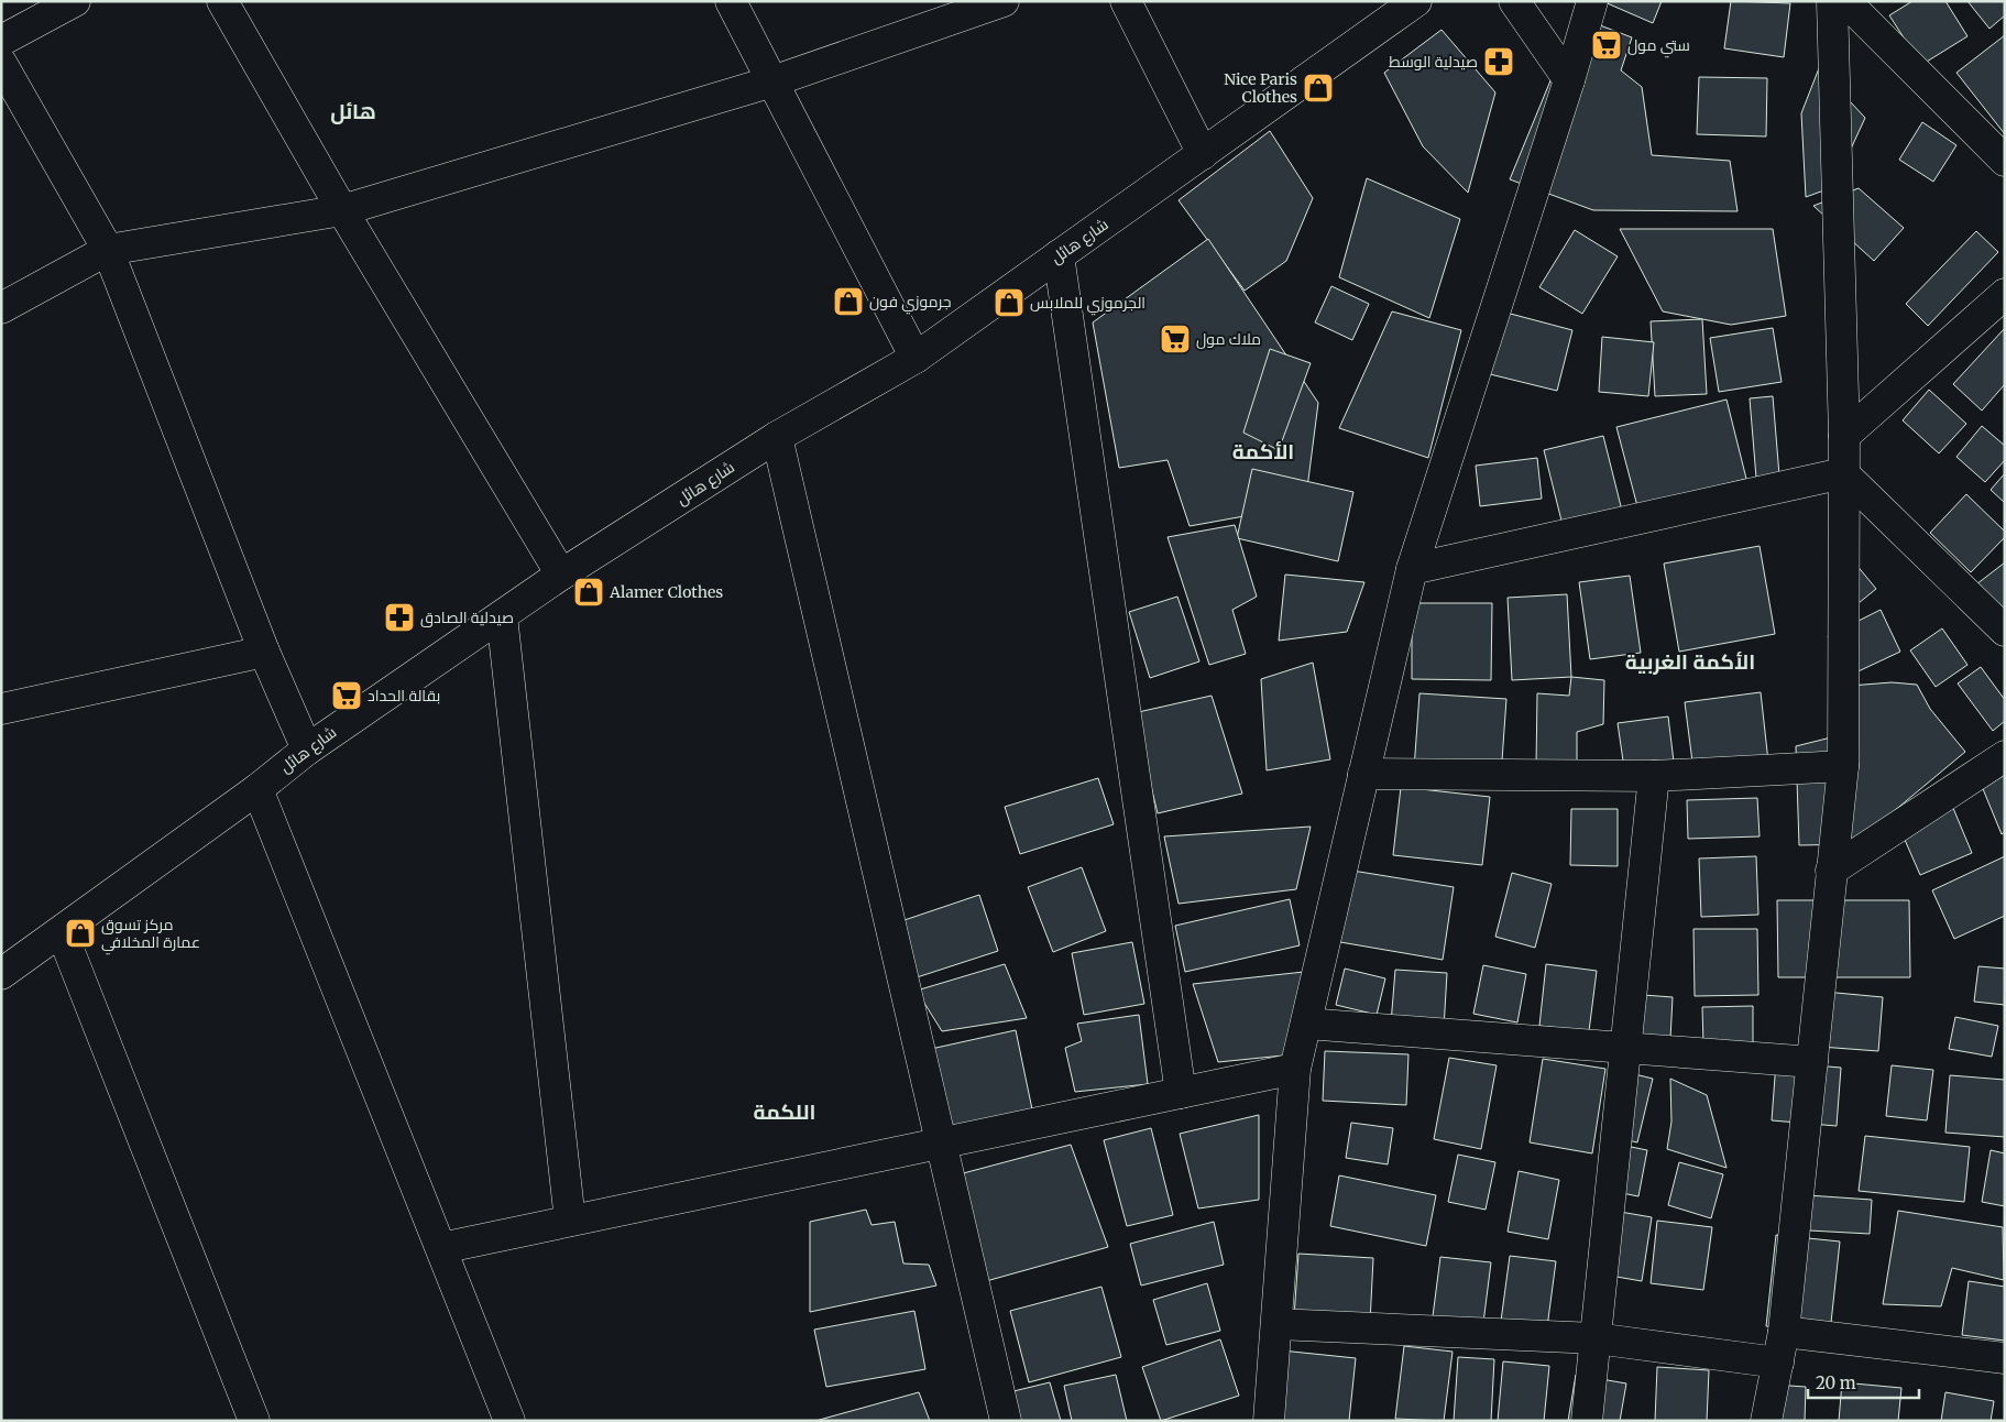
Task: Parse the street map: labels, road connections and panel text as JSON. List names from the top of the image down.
{
  "streets": {
    "street": ["شارع هائل"]
  },
  "districts": [
    "هائل",
    "الأكمة",
    "الأكمة الغربية",
    "اللكمة"
  ],
  "places": {
    "supermarket": ["ستي مول", "ملاك مول", "بقالة الحداد"],
    "pharmacy": ["صيدلية الوسط", "صيدلية الصادق"],
    "shop": [
      "Nice Paris Clothes",
      "جرموزي فون",
      "الجرموزي للملابس",
      "Alamer Clothes",
      "مركز تسوق عمارة المخلافي"
    ]
  },
  "scale_bar": "20 m"
}
